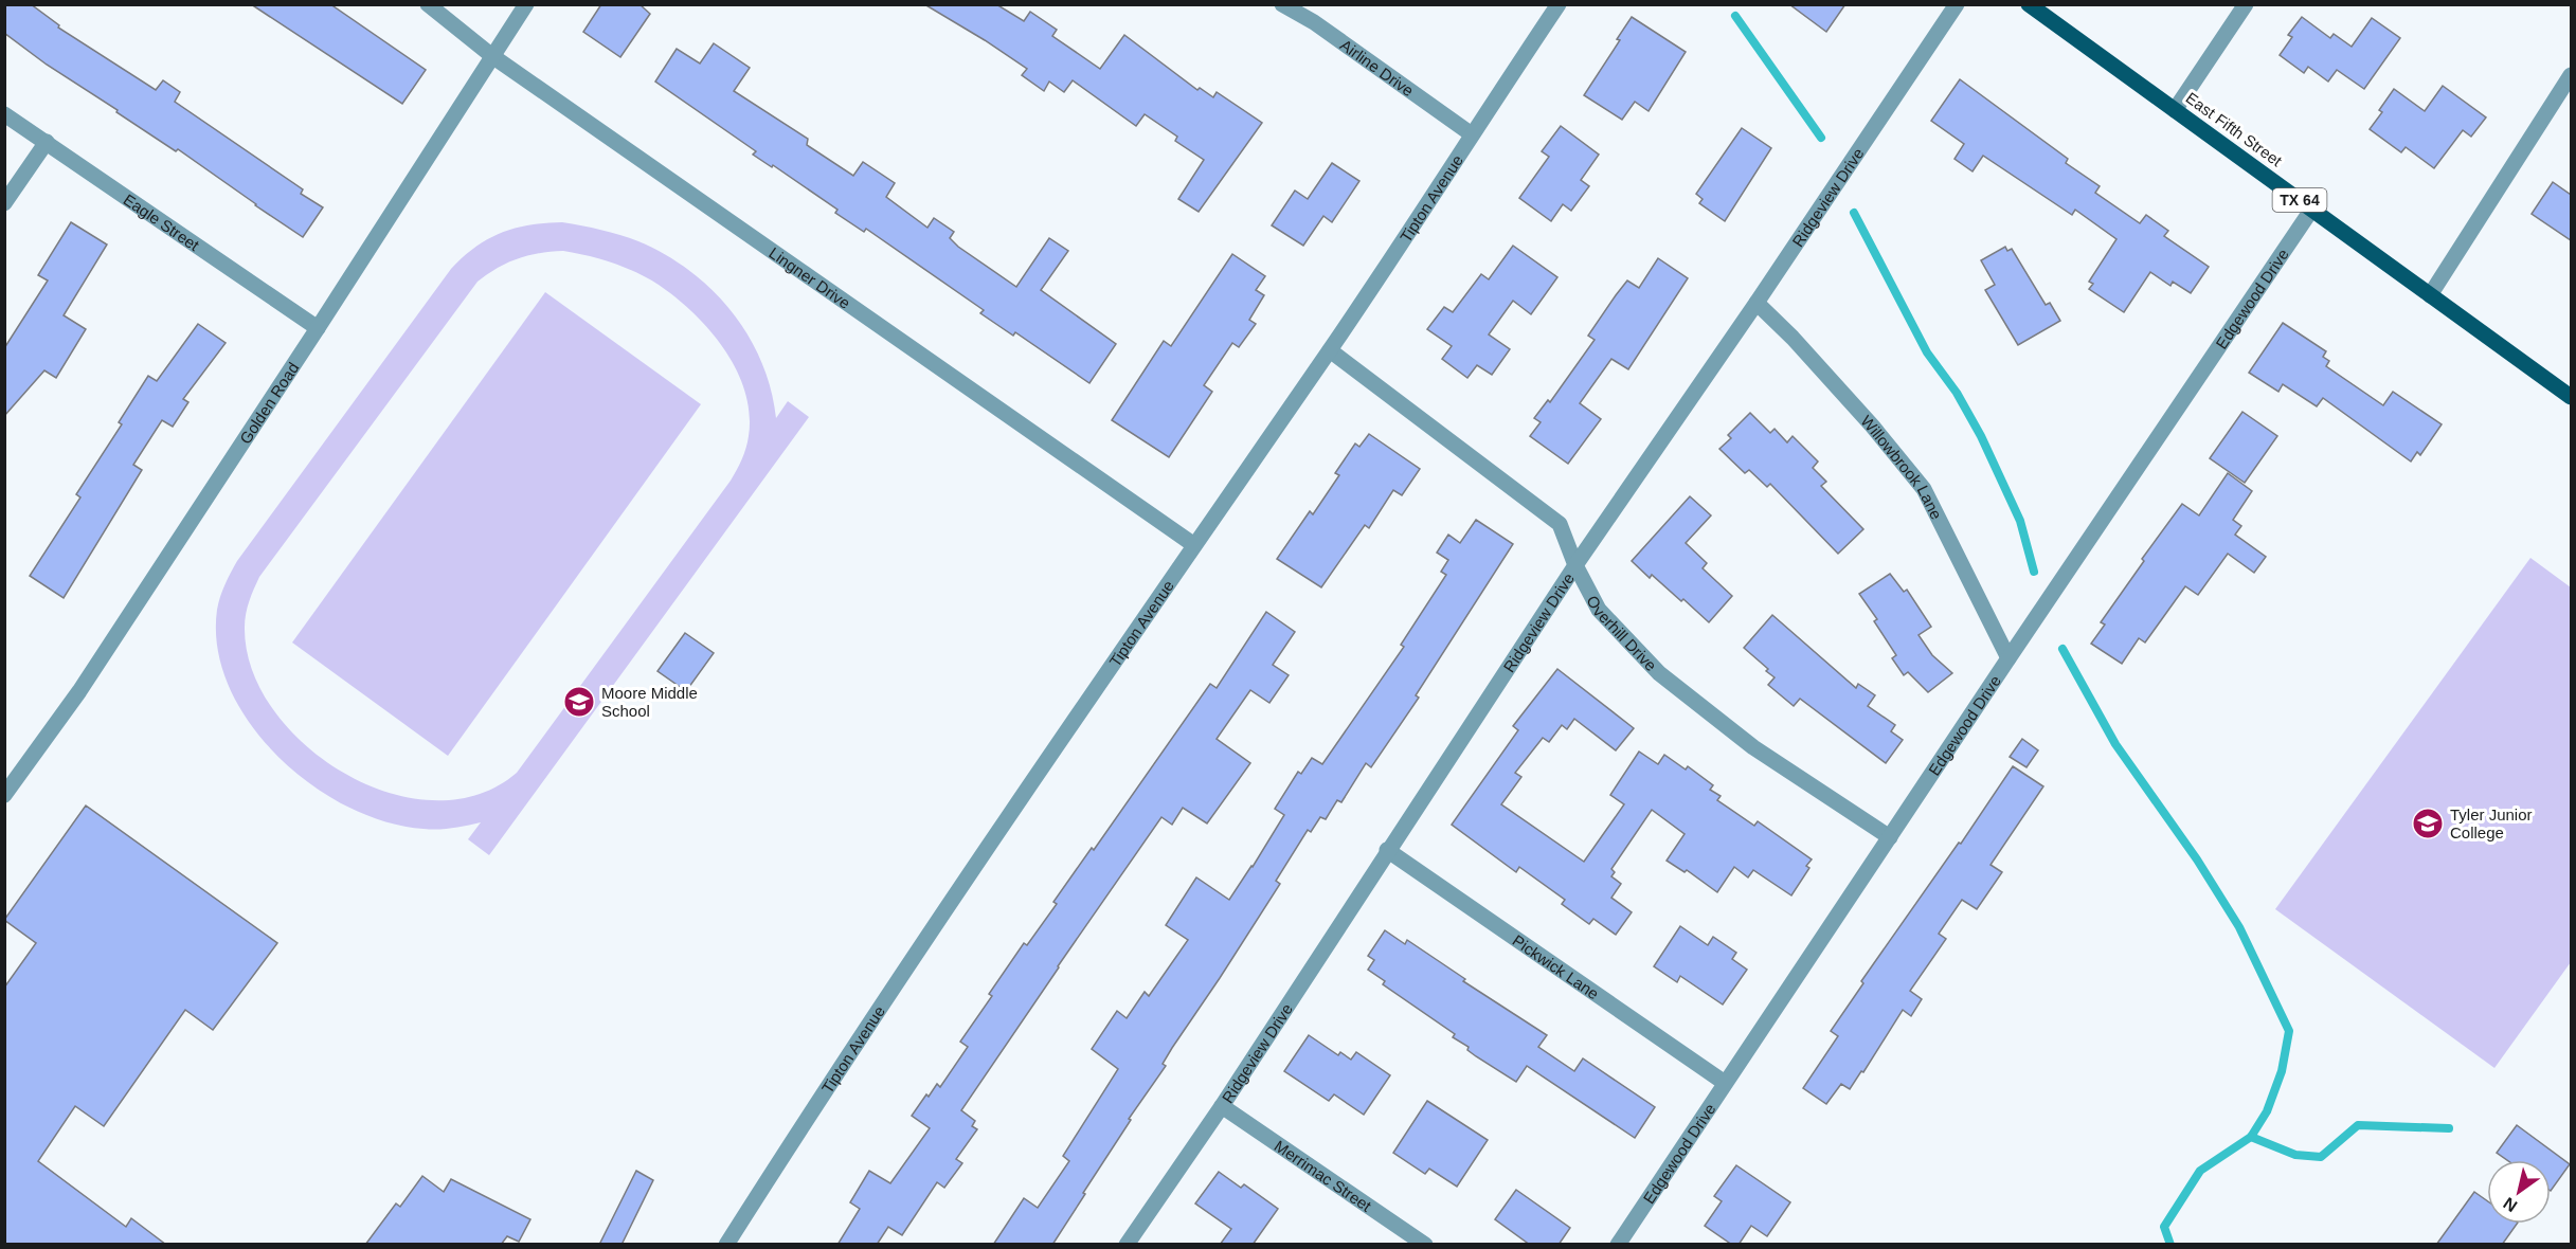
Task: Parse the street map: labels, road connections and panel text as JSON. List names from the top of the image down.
{
  "streets": {
    "main road": ["East Fifth Street", "TX 64"],
    "street": [
      "Airline Drive",
      "Ridgeview Drive",
      "Tipton Avenue",
      "Eagle Street",
      "Lingner Drive",
      "Edgewood Drive",
      "Golden Road",
      "Willowbrook Lane",
      "Overhill Drive",
      "Pickwick Lane",
      "Merrimac Street"
    ]
  },
  "crossings": [
    ["Airline Drive", "Tipton Avenue"],
    ["East Fifth Street", "Edgewood Drive"],
    ["Ridgeview Drive", "Willowbrook Lane"],
    ["Ridgeview Drive", "Overhill Drive"],
    ["Ridgeview Drive", "Pickwick Lane"],
    ["Ridgeview Drive", "Merrimac Street"],
    ["Tipton Avenue", "Lingner Drive"],
    ["Tipton Avenue", "Overhill Drive"],
    ["Eagle Street", "Golden Road"],
    ["Lingner Drive", "Golden Road"],
    ["Edgewood Drive", "Willowbrook Lane"],
    ["Edgewood Drive", "Overhill Drive"],
    ["Edgewood Drive", "Pickwick Lane"]
  ],
  "places": {
    "school or university": ["Moore Middle School", "Tyler Junior College"]
  },
  "north": "bottom left"
}
